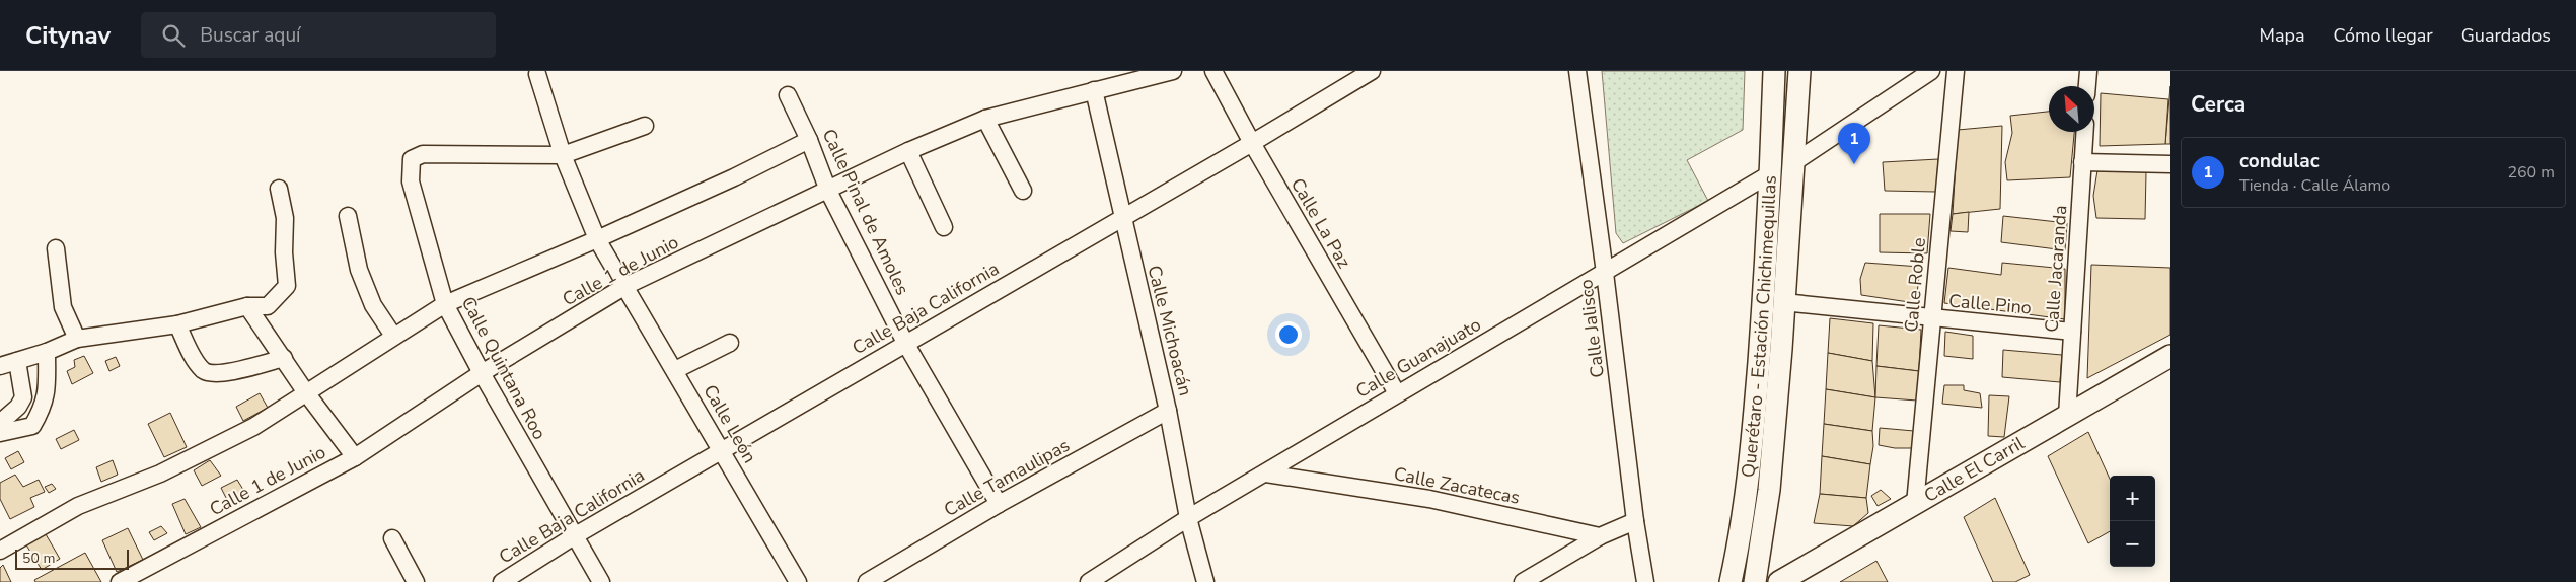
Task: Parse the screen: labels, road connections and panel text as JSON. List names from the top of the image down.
{
  "streets": {
    "main road": ["Querétaro - Estación Chichimequillas", "Calle El Carril"],
    "street": [
      "Calle Pinal de Amoles",
      "Calle La Paz",
      "Calle Jacaranda",
      "Calle 1 de Junio",
      "Calle Roble",
      "Calle Pino",
      "Calle Baja California",
      "Calle Jalisco",
      "Calle Michoacán",
      "Calle Guanajuato",
      "Calle Quintana Roo",
      "Calle León",
      "Calle Tamaulipas",
      "Calle Zacatecas"
    ]
  },
  "crossings": [
    ["Calle Pinal de Amoles", "Calle 1 de Junio"],
    ["Calle Pinal de Amoles", "Calle Baja California"],
    ["Calle Pinal de Amoles", "Calle Tamaulipas"],
    ["Calle La Paz", "Calle Baja California"],
    ["Calle La Paz", "Calle Guanajuato"],
    ["Calle Jacaranda", "Calle Pino"],
    ["Calle Jacaranda", "Calle El Carril"],
    ["Calle 1 de Junio", "Calle Michoacán"],
    ["Calle 1 de Junio", "Calle Quintana Roo"],
    ["Calle 1 de Junio", "Calle León"],
    ["Calle Roble", "Calle Pino"],
    ["Calle Roble", "Calle El Carril"],
    ["Calle Pino", "Querétaro - Estación Chichimequillas"],
    ["Calle Baja California", "Calle Michoacán"],
    ["Calle Baja California", "Calle Quintana Roo"],
    ["Calle Baja California", "Calle León"],
    ["Querétaro - Estación Chichimequillas", "Calle Guanajuato"],
    ["Calle Jalisco", "Calle Guanajuato"],
    ["Calle Michoacán", "Calle Guanajuato"],
    ["Calle Michoacán", "Calle Tamaulipas"],
    ["Calle Guanajuato", "Calle Zacatecas"]
  ],
  "scale_bar": "50 m",
  "north": "top left",
  "page": {
    "header": "Citynav",
    "search": "Buscar aquí",
    "nav": ["Mapa", "Cómo llegar", "Guardados"],
    "heading": "Cerca",
    "pins": "1",
    "list": [
      {
        "mark": "1",
        "name": "condulac",
        "note": "Tienda · Calle Álamo",
        "value": "260 m"
      }
    ],
    "map_buttons": ["+", "−"],
    "scale": "50 m"
  }
}
